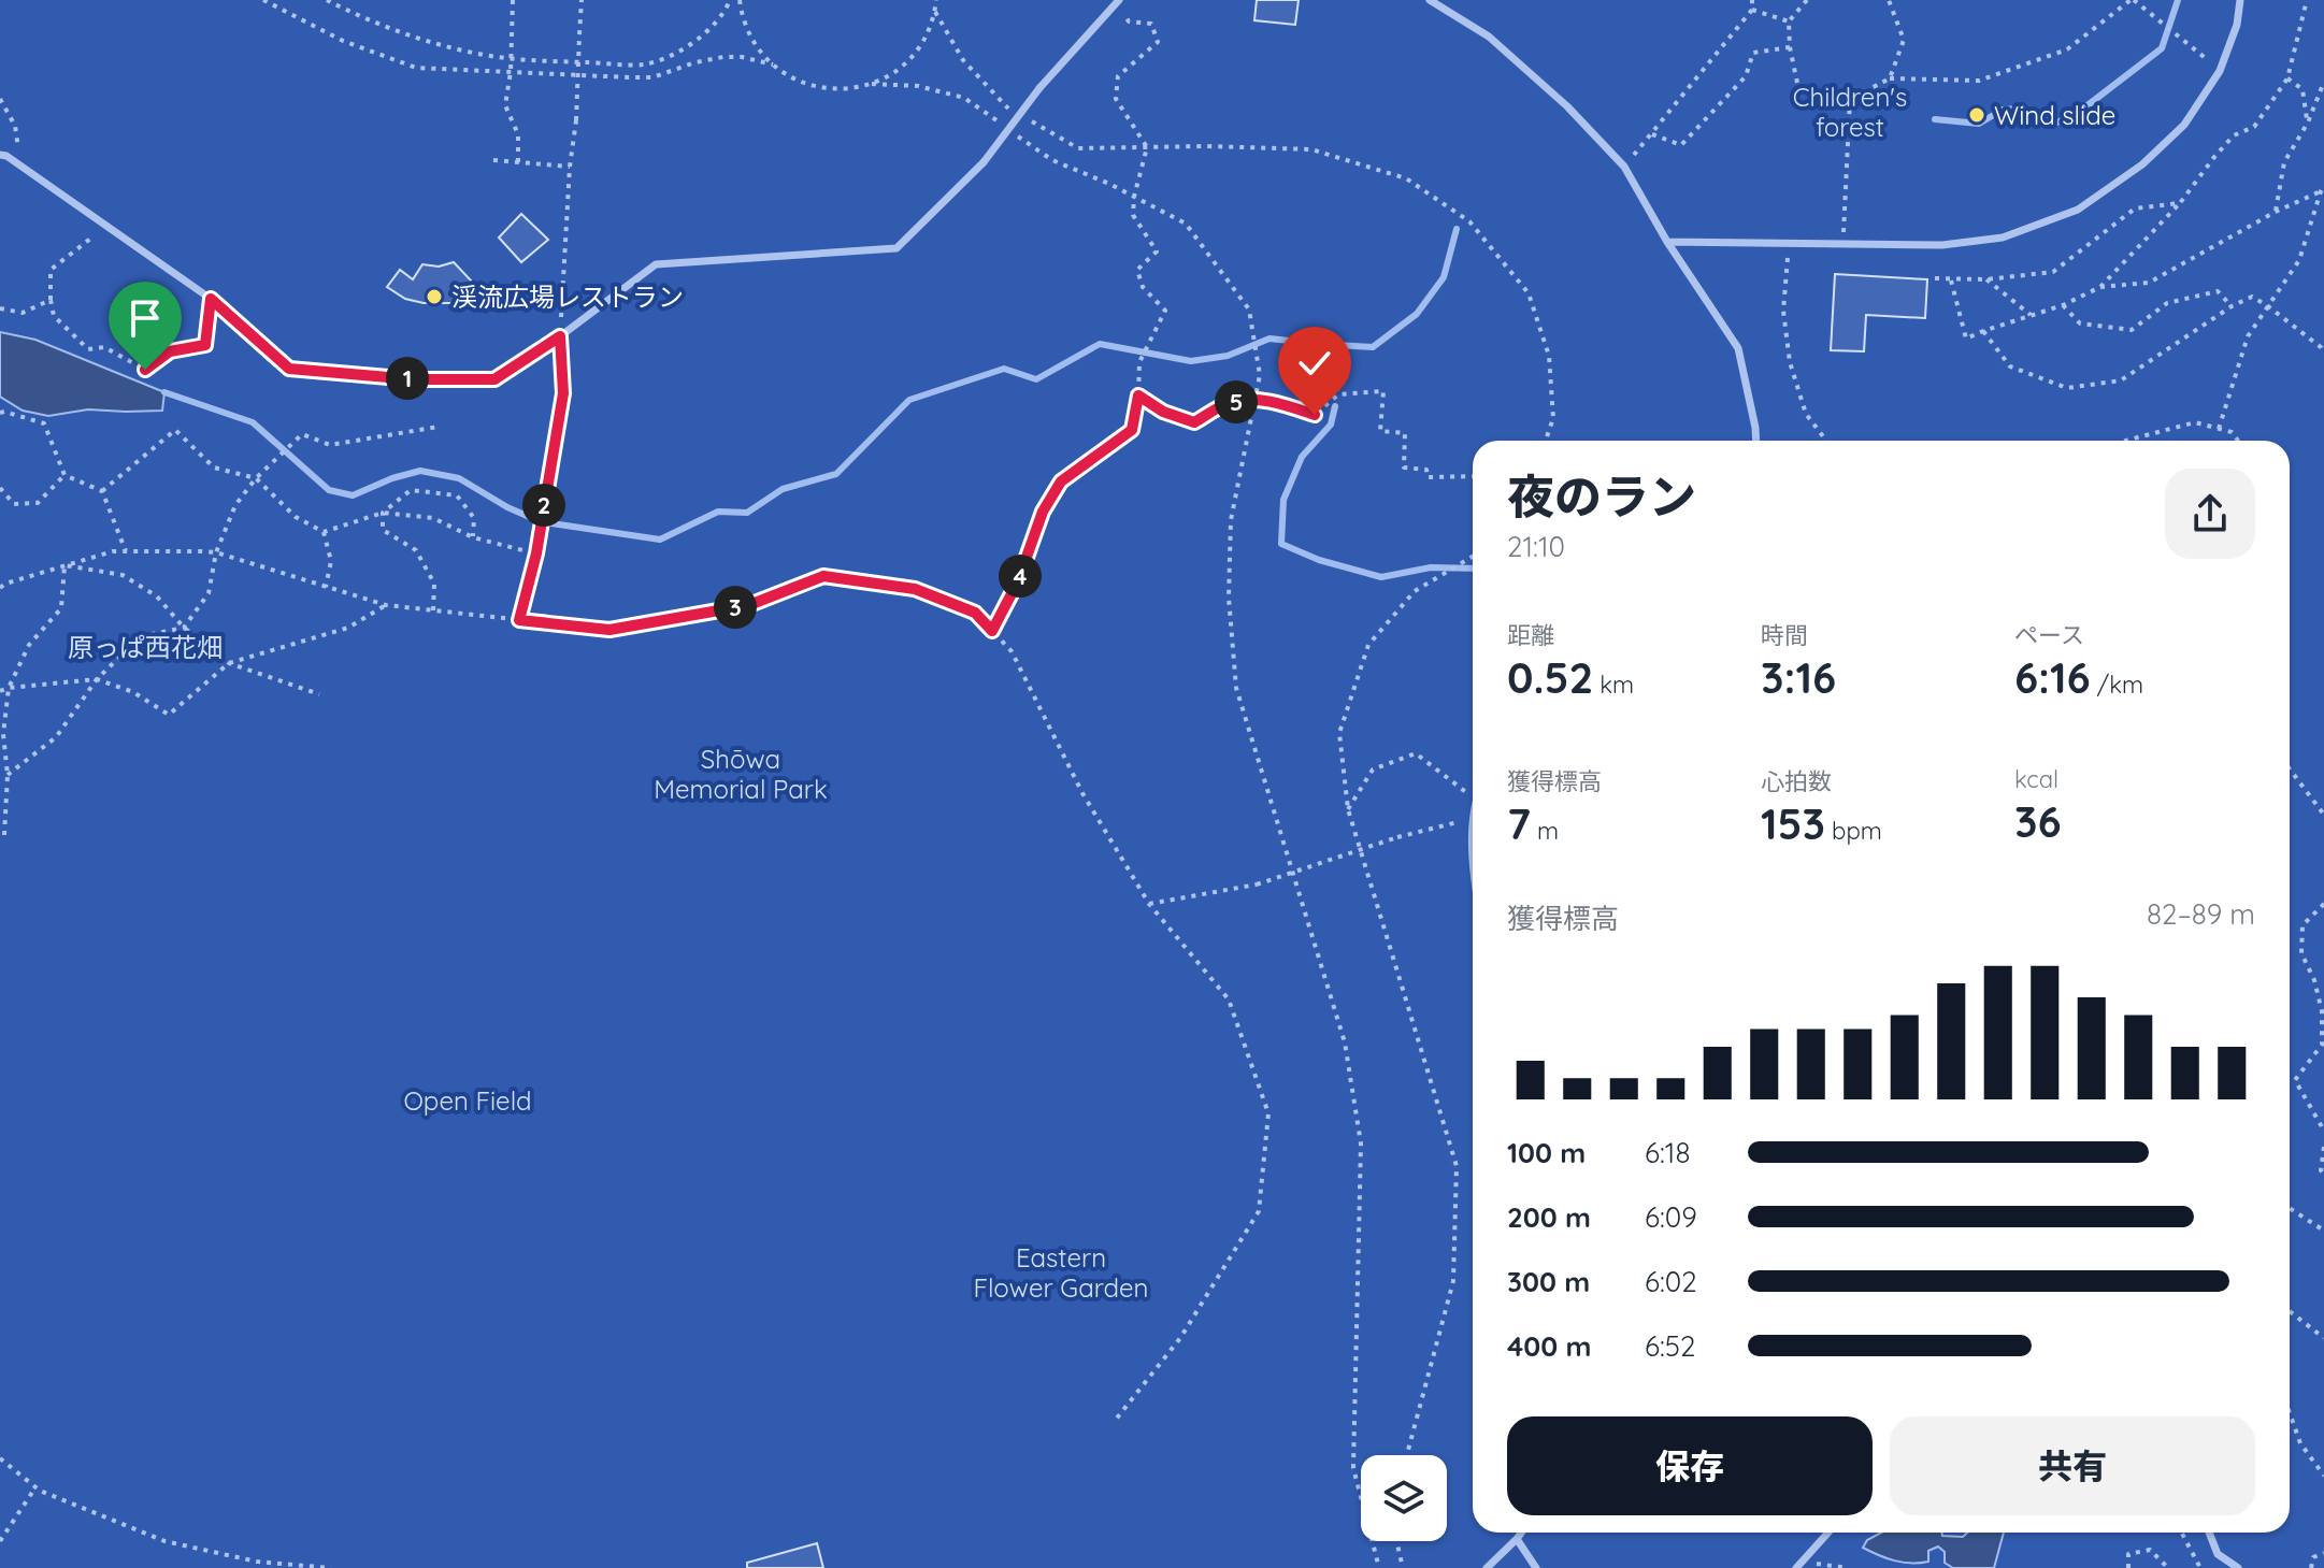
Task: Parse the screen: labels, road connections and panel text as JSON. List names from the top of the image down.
{
  "parks": [
    "Children's forest",
    "原っぱ西花畑",
    "Shōwa Memorial Park",
    "Open Field",
    "Eastern Flower Garden"
  ],
  "places": ["Wind slide", "渓流広場レストラン"],
  "page": {
    "pins": [
      "1",
      "5",
      "2",
      "4",
      "3"
    ],
    "heading": ["夜のラン", "21:10"],
    "stats": [
      ["距離", "0.52 km"],
      ["時間", "3:16"],
      ["ペース", "6:16 /km"],
      ["獲得標高", "7 m"],
      ["心拍数", "153 bpm"],
      ["kcal", "36"]
    ],
    "chart": ["獲得標高", "82–89 m"],
    "list": [
      {
        "name": "100 m",
        "note": "6:18"
      },
      {
        "name": "200 m",
        "note": "6:09"
      },
      {
        "name": "300 m",
        "note": "6:02"
      },
      {
        "name": "400 m",
        "note": "6:52"
      }
    ],
    "buttons": ["保存", "共有"]
  }
}
